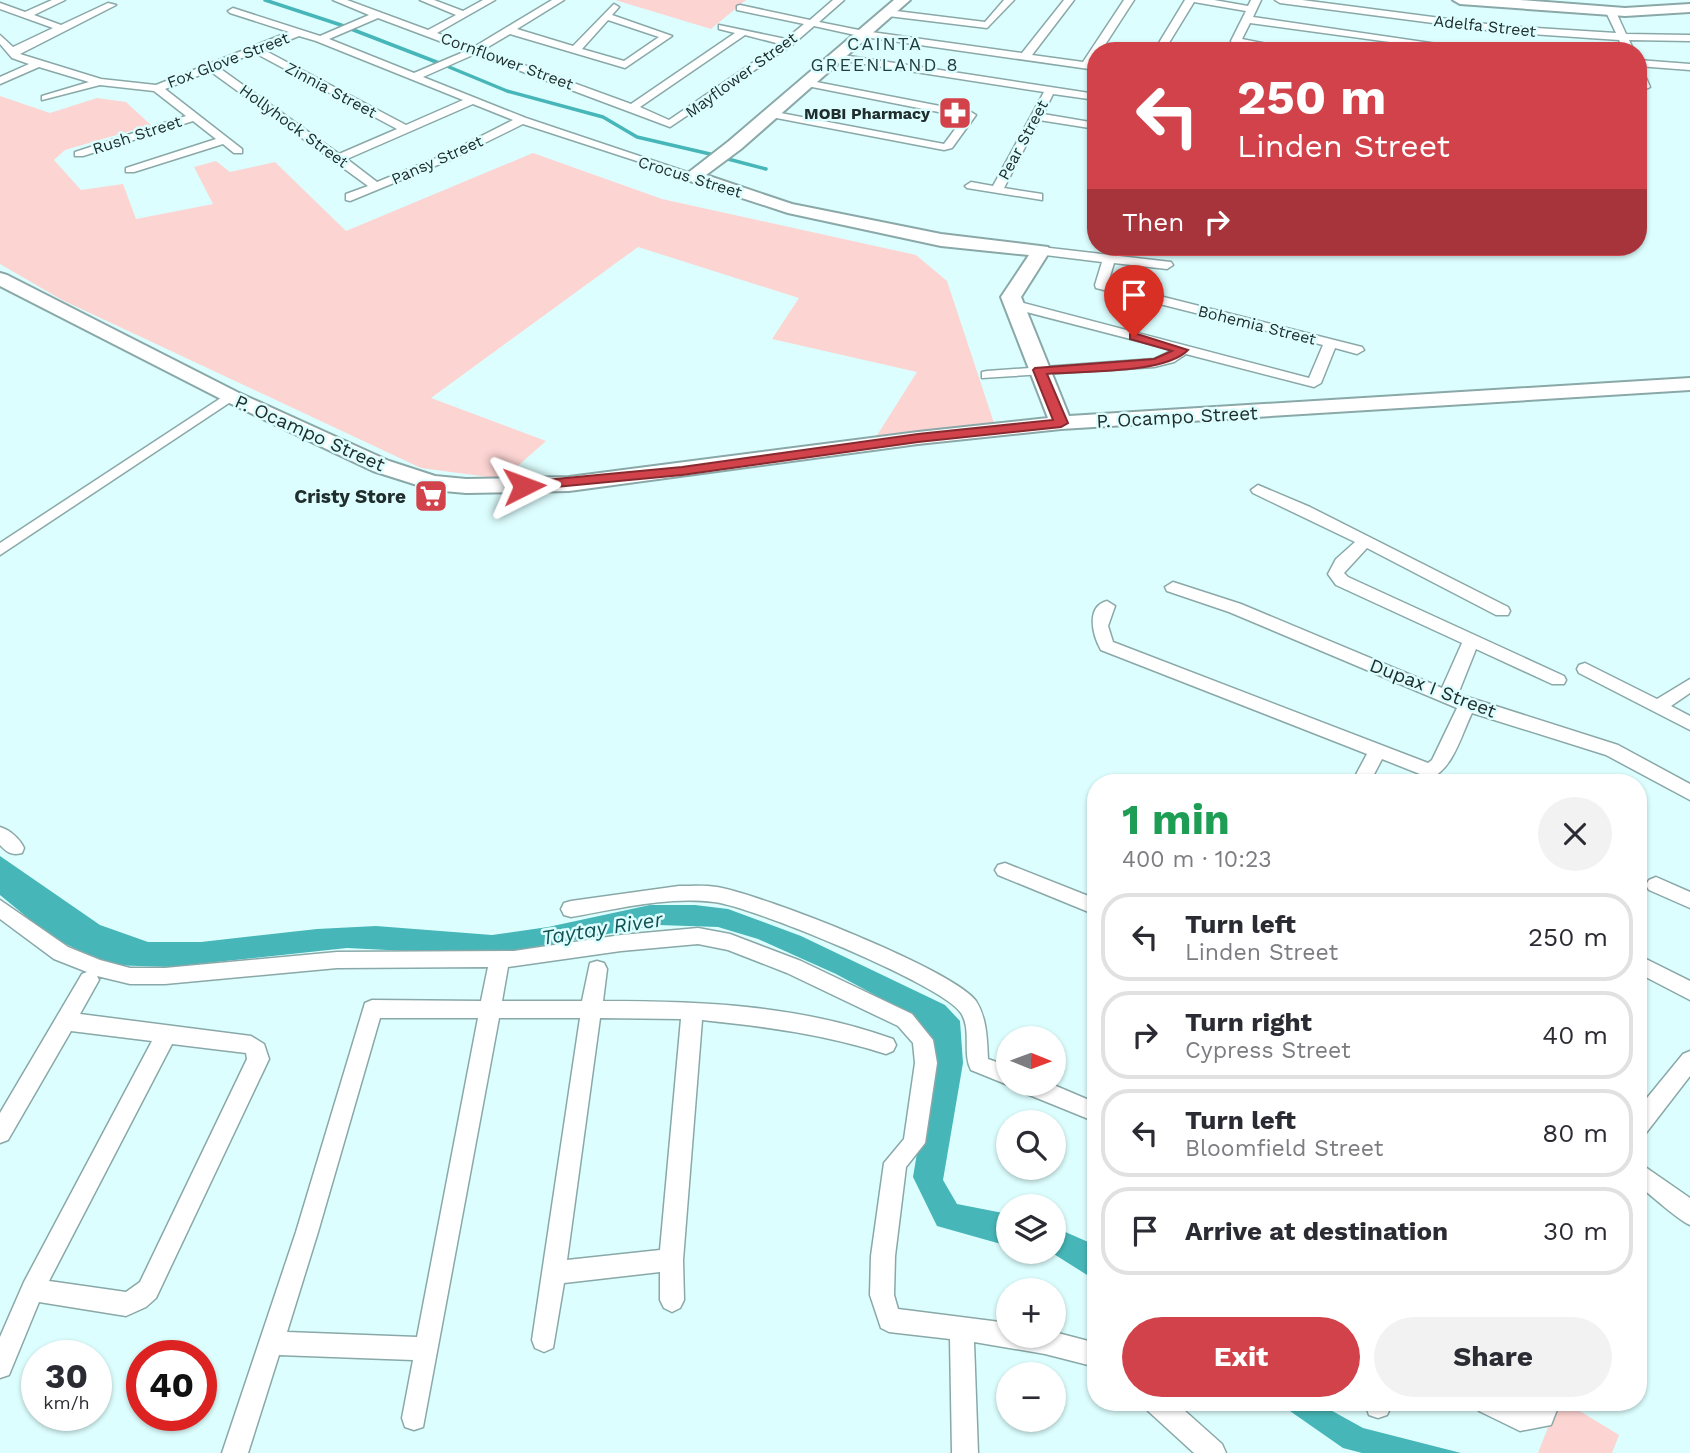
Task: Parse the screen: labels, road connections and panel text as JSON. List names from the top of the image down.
{
  "streets": {
    "street": [
      "Adelfa Street",
      "Fox Glove Street",
      "Cornflower Street",
      "Mayflower Street",
      "Zinnia Street",
      "Hollyhock Street",
      "Rush Street",
      "Pear Street",
      "Pansy Street",
      "Crocus Street",
      "Bohemia Street",
      "P. Ocampo Street",
      "Dupax I Street"
    ]
  },
  "crossings": [
    ["Fox Glove Street", "Zinnia Street"],
    ["Fox Glove Street", "Hollyhock Street"],
    ["Fox Glove Street", "Crocus Street"],
    ["Cornflower Street", "Mayflower Street"],
    ["Hollyhock Street", "Pansy Street"],
    ["Pansy Street", "Crocus Street"],
    ["Crocus Street", "Bohemia Street"]
  ],
  "districts": ["CAINTA GREENLAND 8"],
  "water": ["Taytay River"],
  "places": {
    "pharmacy": ["MOBI Pharmacy"],
    "supermarket": ["Cristy Store"]
  },
  "north": "right",
  "page": {
    "turn": ["250 m", "Linden Street"],
    "then": "Then",
    "heading": ["1 min", "400 m · 10:23"],
    "list": [
      {
        "name": "Turn left",
        "note": "Linden Street",
        "value": "250 m"
      },
      {
        "name": "Turn right",
        "note": "Cypress Street",
        "value": "40 m"
      },
      {
        "name": "Turn left",
        "note": "Bloomfield Street",
        "value": "80 m"
      },
      {
        "name": "Arrive at destination",
        "value": "30 m"
      }
    ],
    "map_buttons": ["+", "−"],
    "buttons": ["Exit", "Share"],
    "speed": "30 km/h",
    "limit": "40"
  }
}
